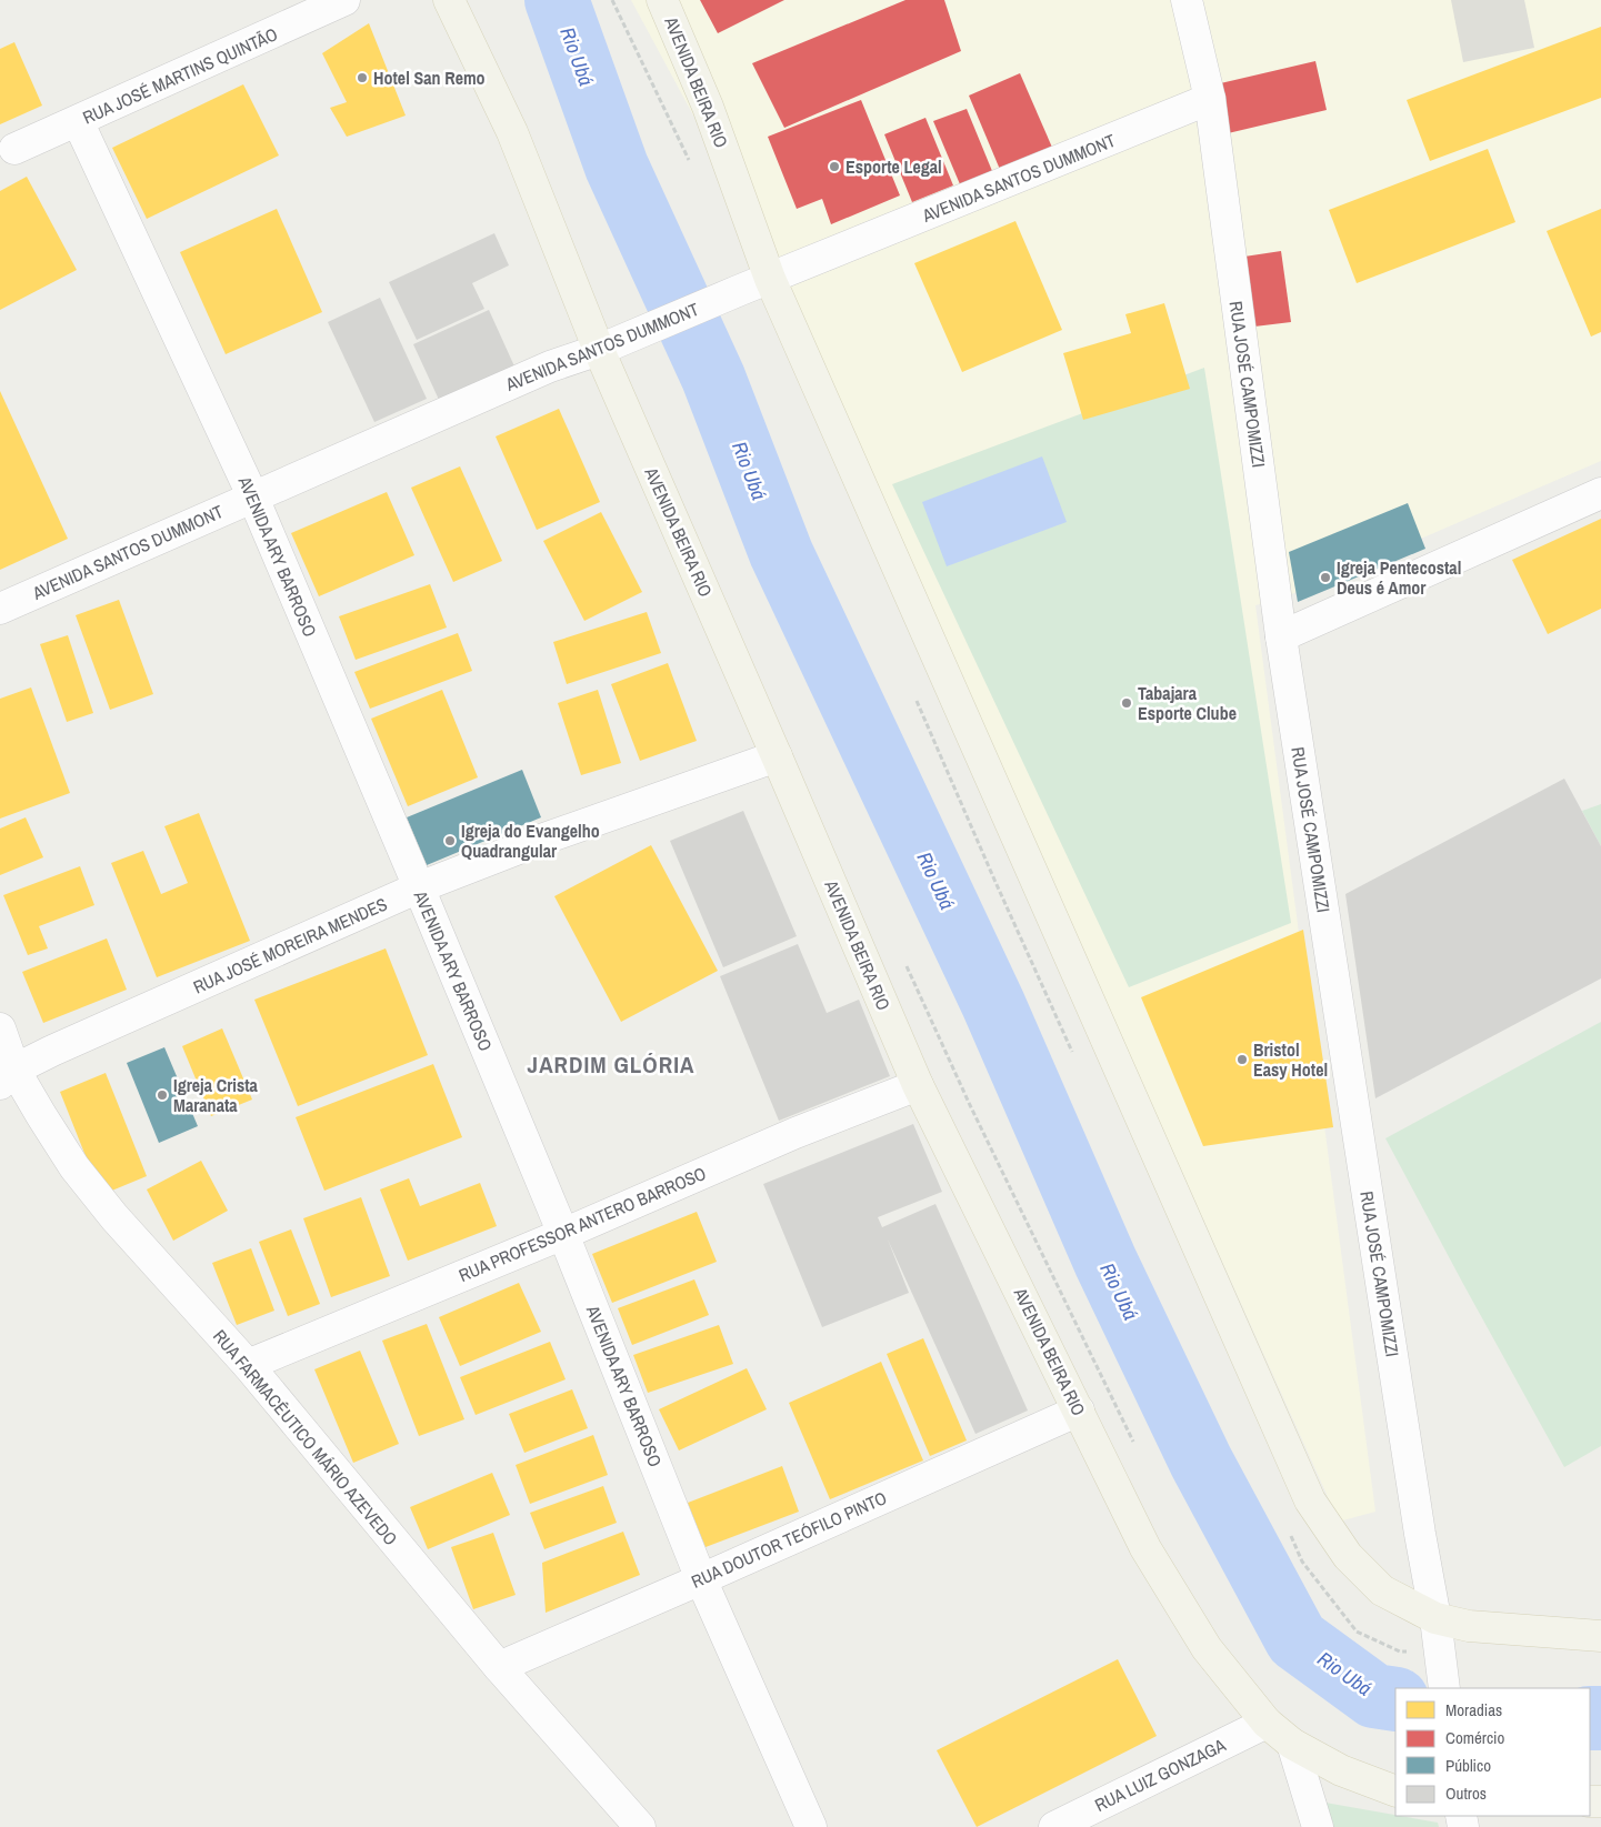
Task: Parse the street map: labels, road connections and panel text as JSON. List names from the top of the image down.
{
  "streets": {
    "main road": ["AVENIDA BEIRA RIO"],
    "street": [
      "RUA JOSÉ MARTINS QUINTÃO",
      "AVENIDA SANTOS DUMMONT",
      "RUA JOSÉ CAMPOMIZZI",
      "AVENIDA ARY BARROSO",
      "RUA JOSÉ MOREIRA MENDES",
      "RUA PROFESSOR ANTERO BARROSO",
      "RUA FARMACÊUTICO MÁRIO AZEVEDO",
      "RUA DOUTOR TEÓFILO PINTO",
      "RUA LUIZ GONZAGA"
    ]
  },
  "crossings": [
    ["RUA JOSÉ MARTINS QUINTÃO", "AVENIDA ARY BARROSO"],
    ["AVENIDA BEIRA RIO", "AVENIDA SANTOS DUMMONT"],
    ["AVENIDA BEIRA RIO", "RUA JOSÉ CAMPOMIZZI"],
    ["AVENIDA BEIRA RIO", "RUA JOSÉ MOREIRA MENDES"],
    ["AVENIDA BEIRA RIO", "RUA PROFESSOR ANTERO BARROSO"],
    ["AVENIDA BEIRA RIO", "RUA DOUTOR TEÓFILO PINTO"],
    ["AVENIDA BEIRA RIO", "RUA LUIZ GONZAGA"],
    ["AVENIDA SANTOS DUMMONT", "RUA JOSÉ CAMPOMIZZI"],
    ["AVENIDA SANTOS DUMMONT", "AVENIDA ARY BARROSO"],
    ["AVENIDA ARY BARROSO", "RUA JOSÉ MOREIRA MENDES"],
    ["AVENIDA ARY BARROSO", "RUA PROFESSOR ANTERO BARROSO"],
    ["AVENIDA ARY BARROSO", "RUA DOUTOR TEÓFILO PINTO"],
    ["RUA JOSÉ MOREIRA MENDES", "RUA FARMACÊUTICO MÁRIO AZEVEDO"],
    ["RUA PROFESSOR ANTERO BARROSO", "RUA FARMACÊUTICO MÁRIO AZEVEDO"],
    ["RUA FARMACÊUTICO MÁRIO AZEVEDO", "RUA DOUTOR TEÓFILO PINTO"]
  ],
  "districts": ["JARDIM GLÓRIA"],
  "water": ["Rio Ubá"],
  "places": [
    "Hotel San Remo",
    "Esporte Legal",
    "Igreja Pentecostal Deus é Amor",
    "Tabajara Esporte Clube",
    "Igreja do Evangelho Quadrangular",
    "Bristol Easy Hotel",
    "Igreja Crista Maranata"
  ],
  "legend": [
    "Moradias",
    "Comércio",
    "Público",
    "Outros"
  ]
}
